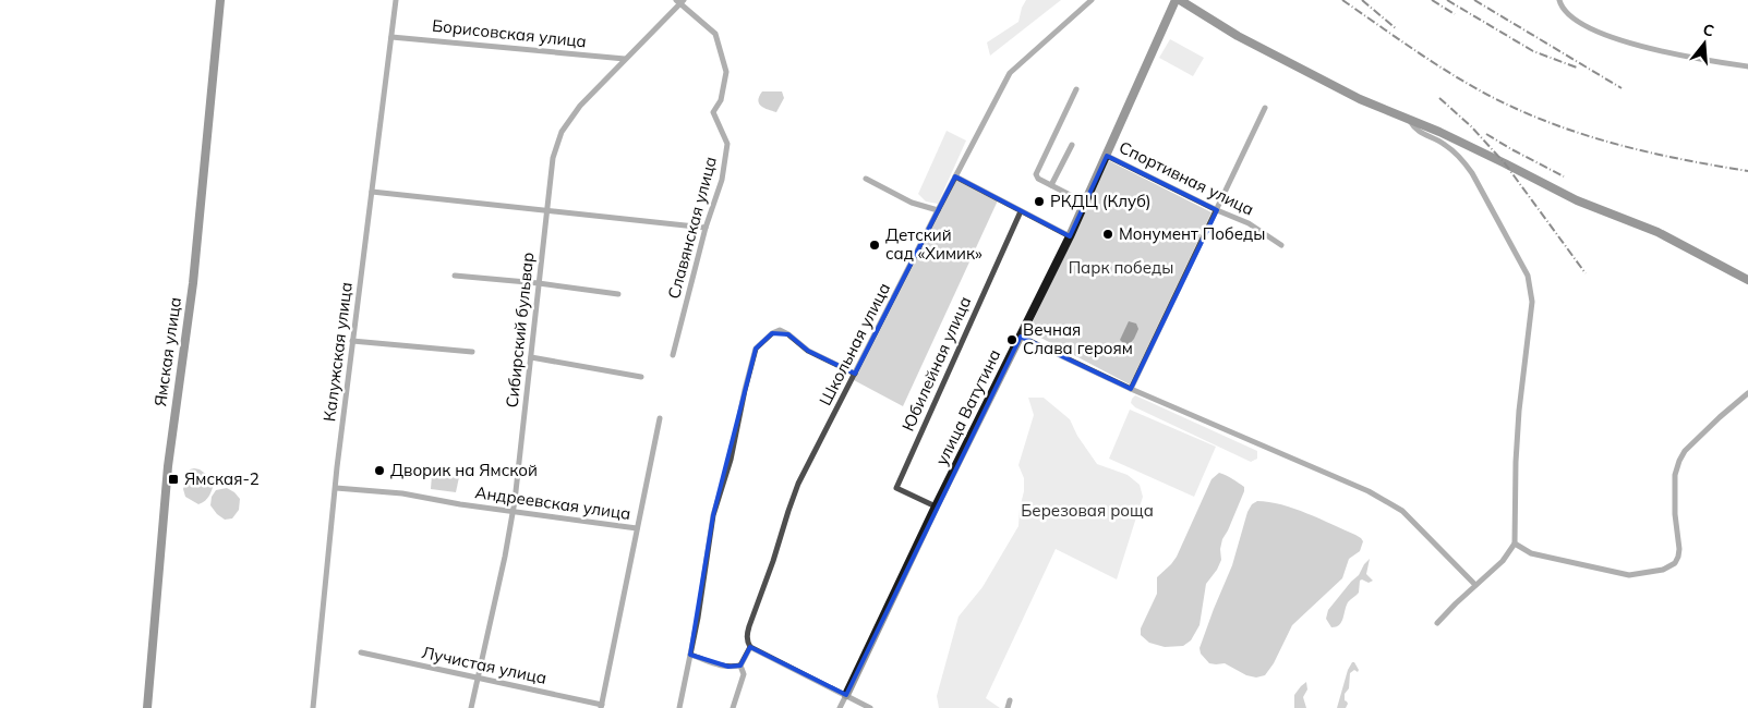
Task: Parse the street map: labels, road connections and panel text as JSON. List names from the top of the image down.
{
  "streets": {
    "main road": ["Ямская улица", "улица Ватутина"],
    "street": [
      "Борисовская улица",
      "Спортивная улица",
      "Славянская улица",
      "Сибирский бульвар",
      "Школьная улица",
      "Калужская улица",
      "Юбилейная улица",
      "Андреевская улица",
      "Лучистая улица"
    ]
  },
  "crossings": [
    ["Борисовская улица", "Сибирский бульвар"],
    ["Борисовская улица", "Калужская улица"],
    ["Спортивная улица", "улица Ватутина"],
    ["Славянская улица", "Сибирский бульвар"],
    ["Сибирский бульвар", "Андреевская улица"],
    ["Сибирский бульвар", "Лучистая улица"],
    ["Калужская улица", "Андреевская улица"],
    ["Юбилейная улица", "улица Ватутина"]
  ],
  "parks": ["Парк победы", "Березовая роща"],
  "places": {
    "other": [
      "РКДЦ (Клуб)",
      "Монумент Победы",
      "Детский сад «Химик»",
      "Вечная Слава героям",
      "Дворик на Ямской"
    ],
    "transit": ["Ямская-2"]
  },
  "north": "top"
}
